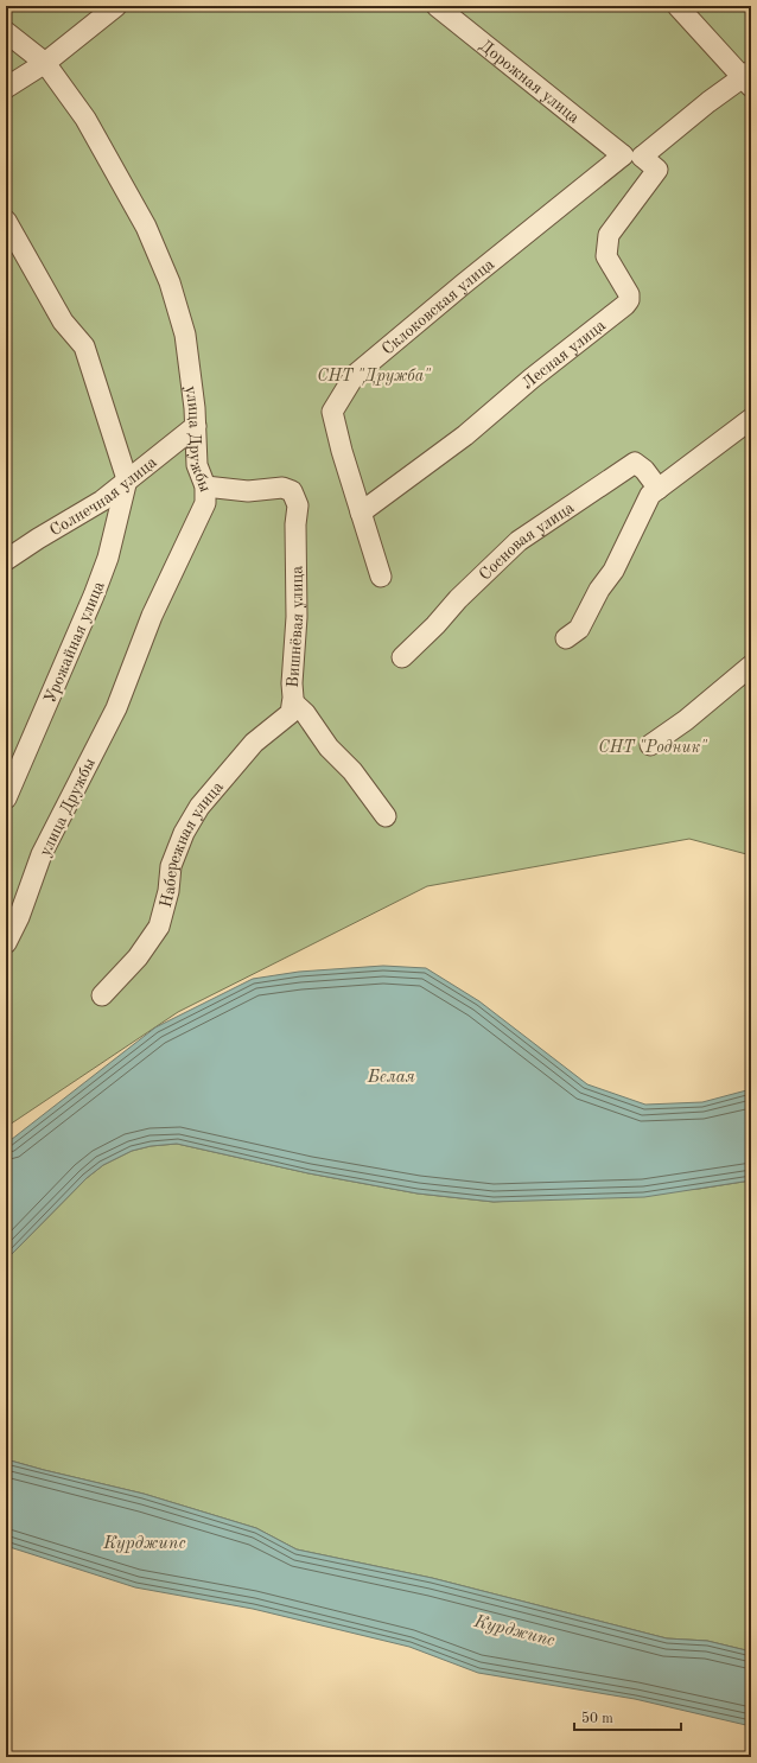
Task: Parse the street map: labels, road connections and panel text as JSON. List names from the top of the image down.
{
  "streets": {
    "street": [
      "Дорожная улица",
      "Склоковская улица",
      "Лесная улица",
      "улица Дружбы",
      "Солнечная улица",
      "Сосновая улица",
      "Вишнёвая улица",
      "Урожайная улица",
      "Набережная улица"
    ]
  },
  "crossings": [
    ["Дорожная улица", "Склоковская улица"],
    ["Дорожная улица", "Лесная улица"],
    ["Склоковская улица", "Лесная улица"],
    ["улица Дружбы", "Солнечная улица"],
    ["улица Дружбы", "Вишнёвая улица"],
    ["Солнечная улица", "Урожайная улица"],
    ["Вишнёвая улица", "Набережная улица"]
  ],
  "water": ["Белая", "Курджипс"],
  "parks": ["СНТ \"Дружба\"", "СНТ \"Родник\""],
  "scale_bar": "50 m"
}
